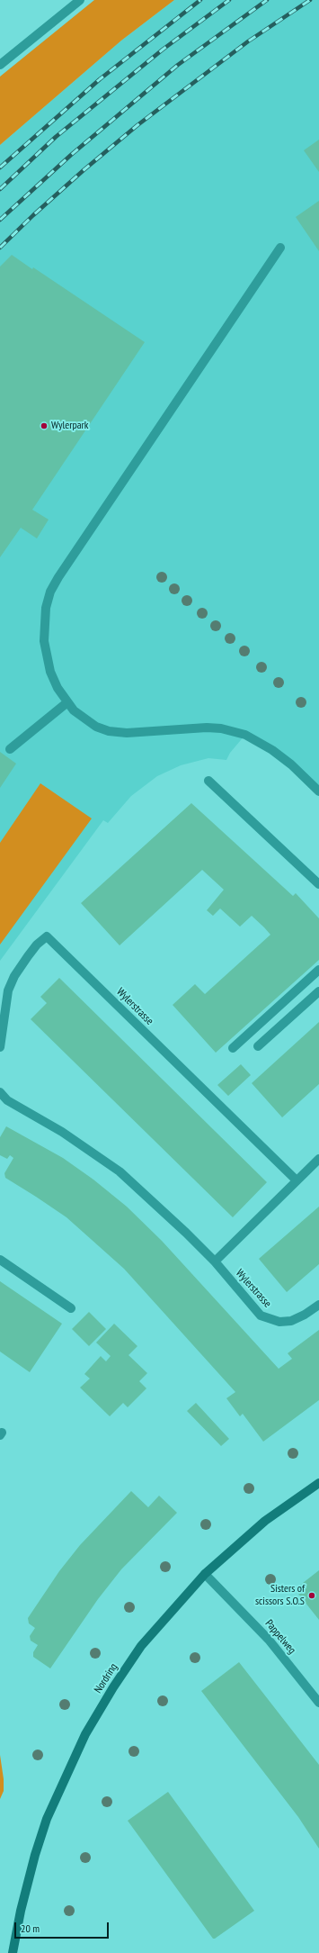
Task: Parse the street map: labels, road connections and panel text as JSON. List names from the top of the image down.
{
  "streets": {
    "main road": ["Nordring"],
    "street": ["Wylerstrasse", "Pappelweg"]
  },
  "crossings": [
    ["Pappelweg", "Nordring"]
  ],
  "places": ["Wylerpark", "Sisters of scissors S.O.S"],
  "scale_bar": "20 m"
}
